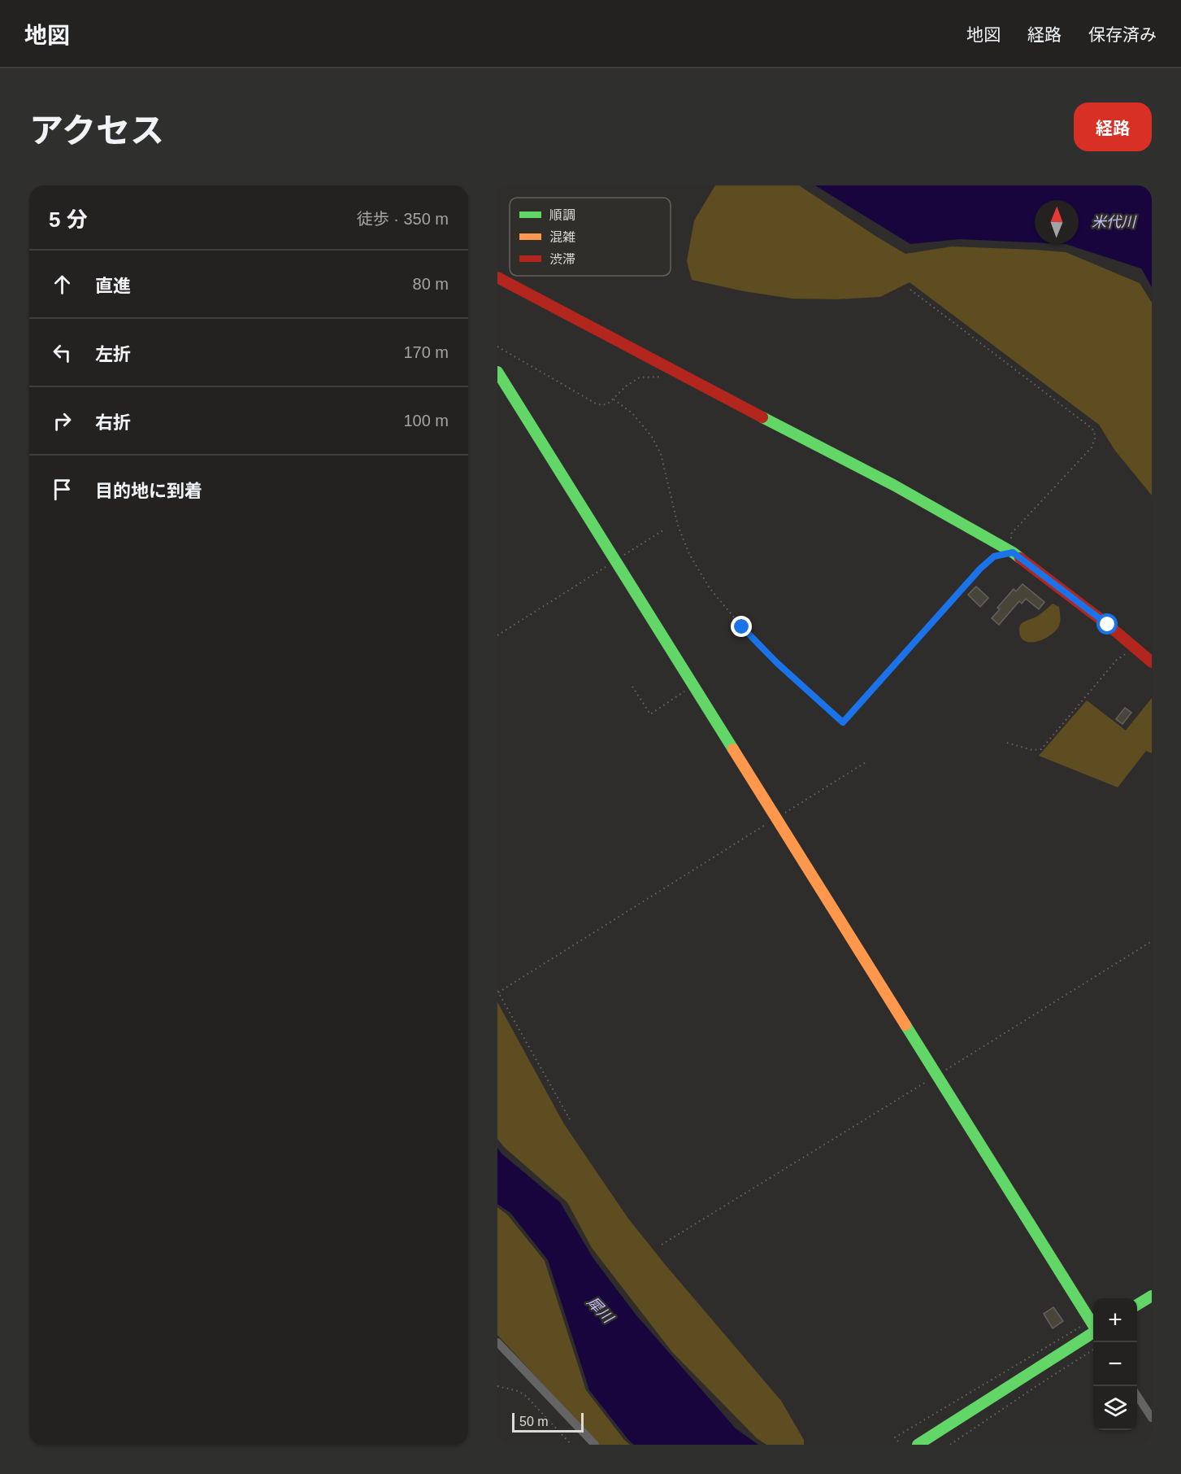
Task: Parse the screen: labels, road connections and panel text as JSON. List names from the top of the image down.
{
  "water": ["米代川", "犀川"],
  "legend": ["順調", "混雑", "渋滞"],
  "scale_bar": "50 m",
  "north": "top",
  "page": {
    "header": "地図",
    "nav": ["地図", "経路", "保存済み"],
    "title": "アクセス",
    "buttons": "経路",
    "heading": ["5 分", "徒歩 · 350 m"],
    "list": [
      ["直進", "80 m"],
      ["左折", "170 m"],
      ["右折", "100 m"],
      "目的地に到着"
    ],
    "map_buttons": ["+", "−"],
    "scale": "50 m"
  }
}
